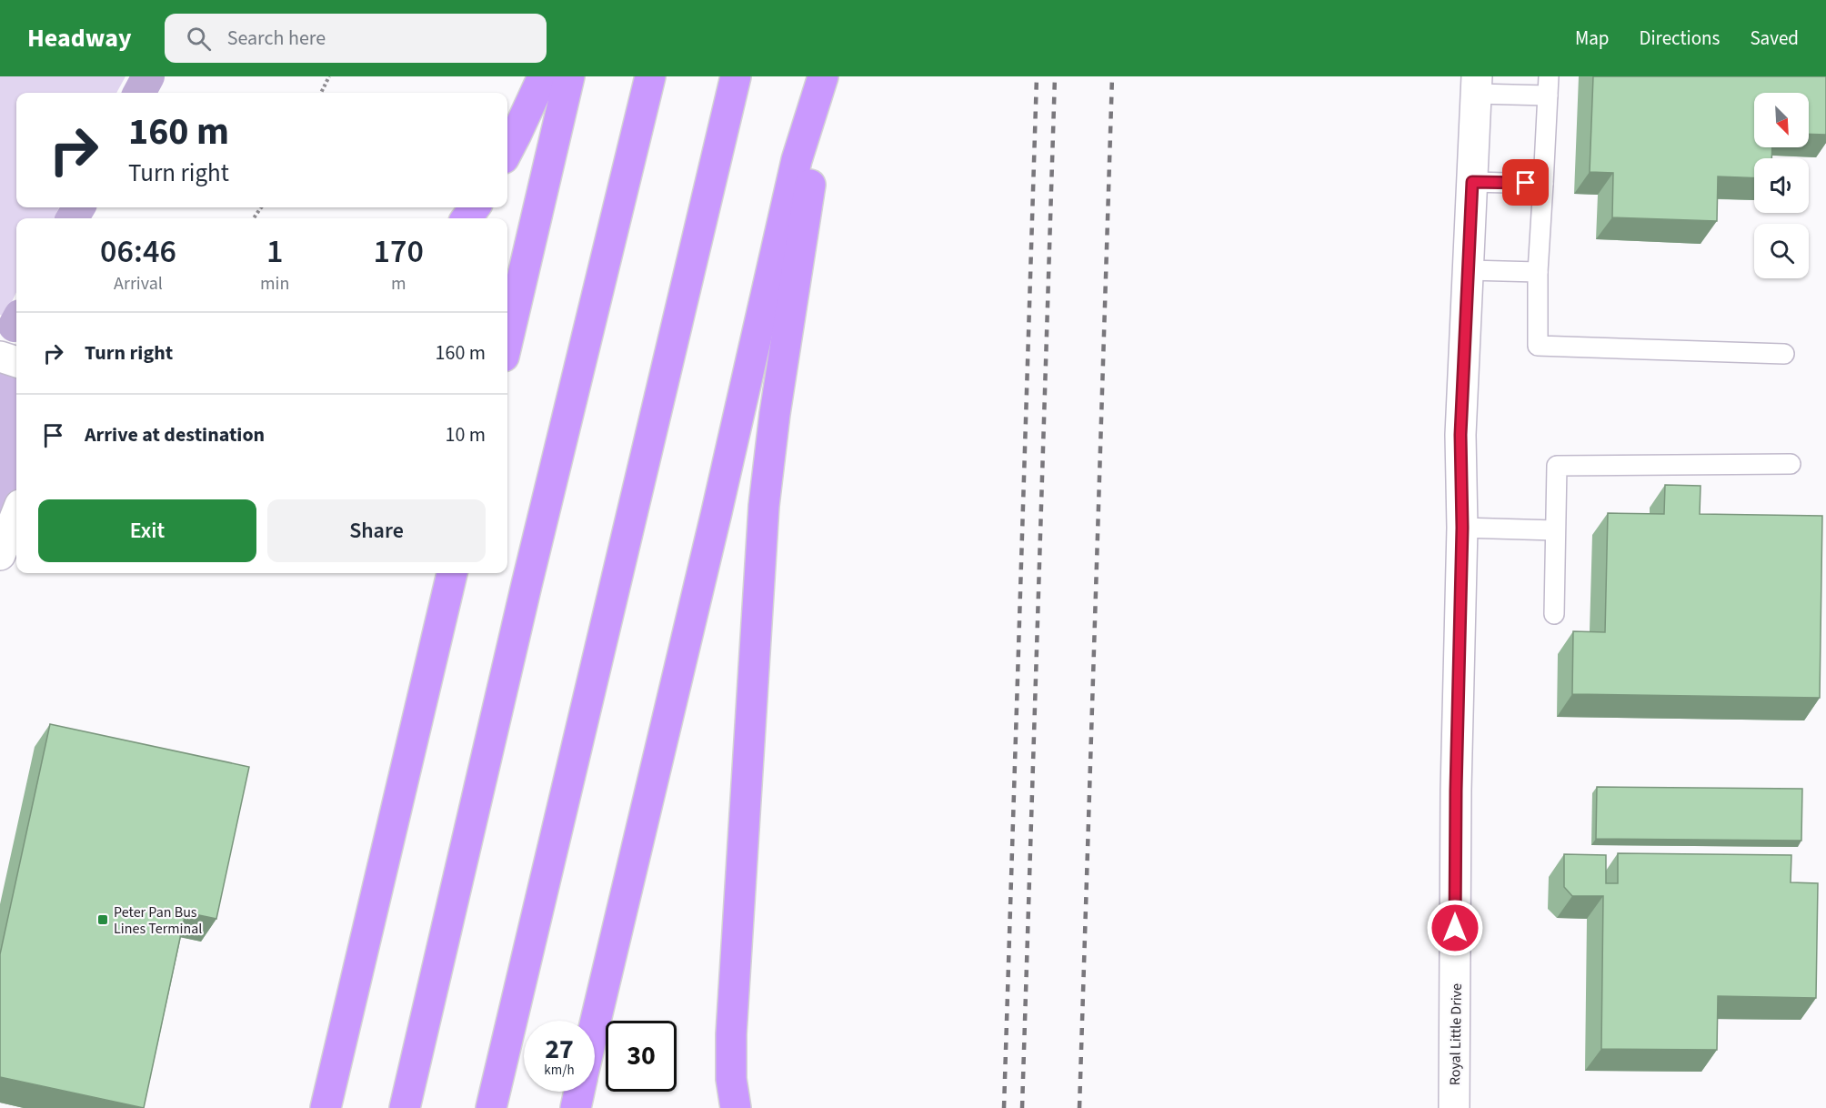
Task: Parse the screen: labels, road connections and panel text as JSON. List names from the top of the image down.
{
  "streets": {
    "street": ["Royal Little Drive"]
  },
  "places": {
    "transit": ["Peter Pan Bus Lines Terminal"]
  },
  "north": "bottom right",
  "page": {
    "header": "Headway",
    "search": "Search here",
    "nav": ["Map", "Directions", "Saved"],
    "turn": ["160 m", "Turn right"],
    "eta": [
      "06:46",
      "Arrival",
      "1",
      "min",
      "170",
      "m"
    ],
    "list": [
      {
        "name": "Turn right",
        "value": "160 m"
      },
      {
        "name": "Arrive at destination",
        "value": "10 m"
      }
    ],
    "buttons": ["Exit", "Share"],
    "speed": "27 km/h",
    "limit": "30"
  }
}
